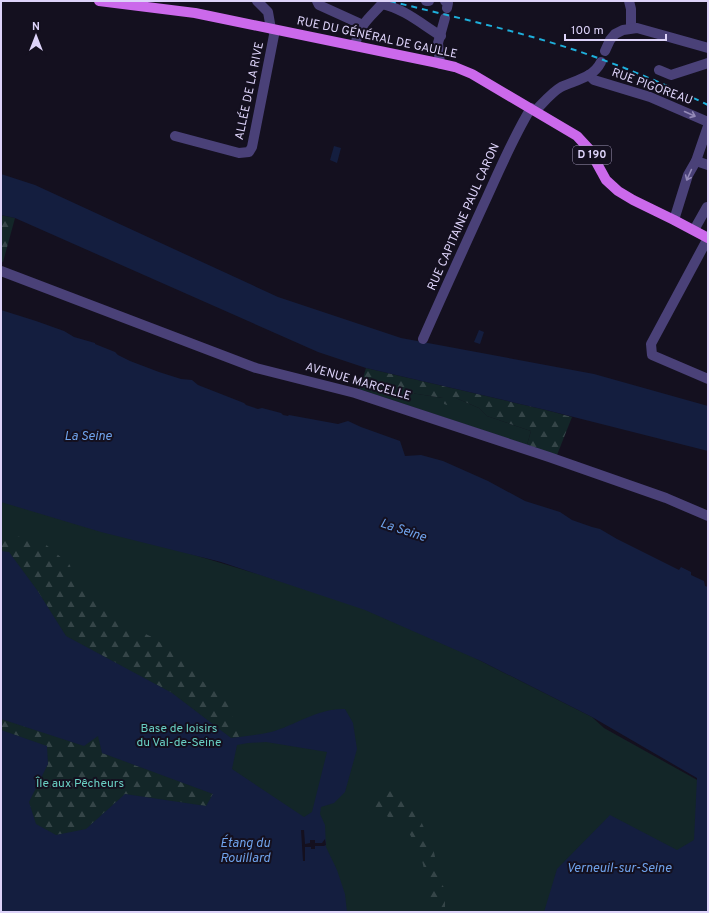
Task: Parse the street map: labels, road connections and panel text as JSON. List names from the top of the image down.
{
  "streets": {
    "main road": ["RUE DU GÉNÉRAL DE GAULLE", "D 190"],
    "street": [
      "RUE PIGOREAU",
      "ALLÉE DE LA RIVE",
      "RUE CAPITAINE PAUL CARON",
      "AVENUE MARCELLE"
    ]
  },
  "crossings": [
    ["RUE DU GÉNÉRAL DE GAULLE", "ALLÉE DE LA RIVE"],
    ["RUE DU GÉNÉRAL DE GAULLE", "D 190"],
    ["RUE DU GÉNÉRAL DE GAULLE", "RUE CAPITAINE PAUL CARON"],
    ["RUE PIGOREAU", "RUE CAPITAINE PAUL CARON"],
    ["ALLÉE DE LA RIVE", "D 190"]
  ],
  "water": ["La Seine", "Étang du Rouillard", "Verneuil-sur-Seine"],
  "parks": ["Base de loisirs du Val-de-Seine", "Île aux Pêcheurs"],
  "scale_bar": "100 m",
  "north": "top"
}
